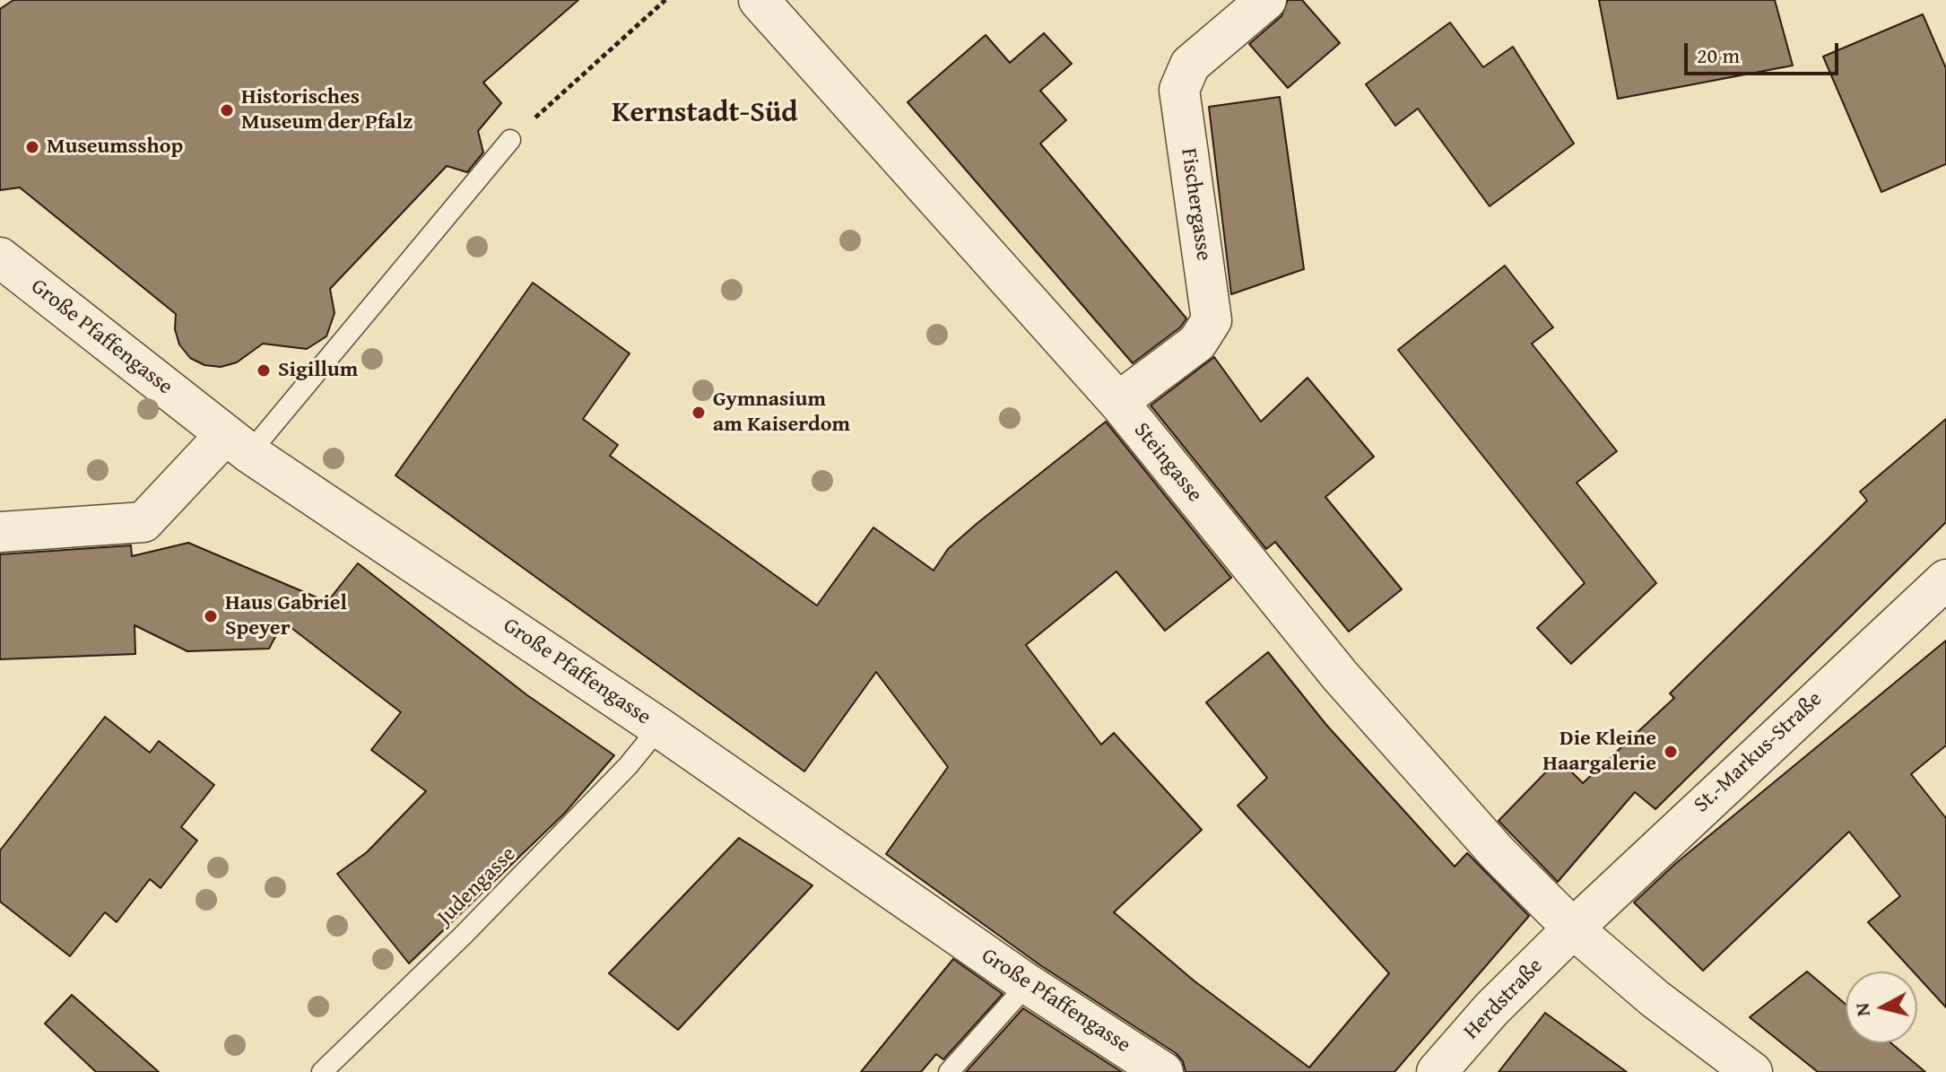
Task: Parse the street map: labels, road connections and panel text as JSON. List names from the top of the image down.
{
  "streets": {
    "street": [
      "Fischergasse",
      "Große Pfaffengasse",
      "Steingasse",
      "St.-Markus-Straße",
      "Herdstraße"
    ],
    "lane": ["Judengasse"]
  },
  "crossings": [
    ["Fischergasse", "Steingasse"],
    ["Große Pfaffengasse", "Judengasse"],
    ["Steingasse", "St.-Markus-Straße"],
    ["Steingasse", "Herdstraße"],
    ["St.-Markus-Straße", "Herdstraße"]
  ],
  "districts": ["Kernstadt-Süd"],
  "places": [
    "Historisches Museum der Pfalz",
    "Museumsshop",
    "Sigillum",
    "Gymnasium am Kaiserdom",
    "Haus Gabriel Speyer",
    "Die Kleine Haargalerie"
  ],
  "scale_bar": "20 m",
  "north": "left"
}
